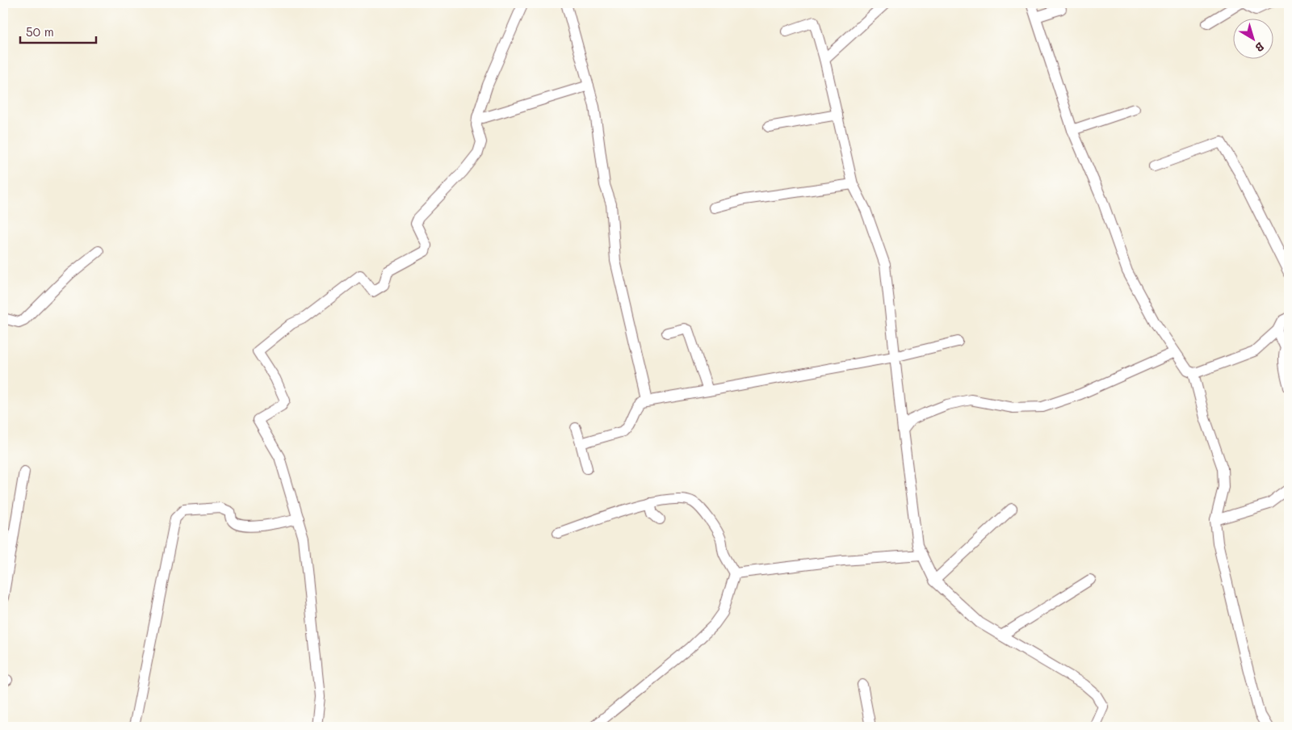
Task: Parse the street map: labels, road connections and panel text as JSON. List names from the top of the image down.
{
  "scale_bar": "50 m",
  "north": "bottom right"
}
